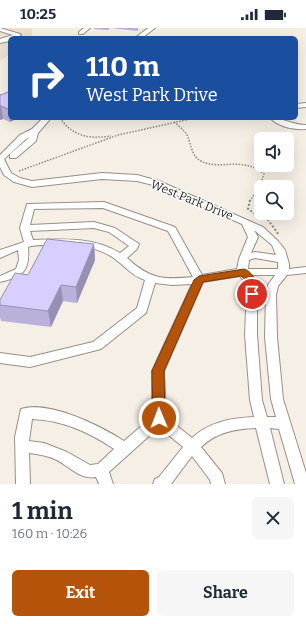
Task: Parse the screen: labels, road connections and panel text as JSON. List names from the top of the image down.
{
  "streets": {
    "street": ["West Park Drive"]
  },
  "page": {
    "status": "10:25",
    "turn": ["110 m", "West Park Drive"],
    "heading": ["1 min", "160 m · 10:26"],
    "buttons": ["Exit", "Share"]
  }
}
